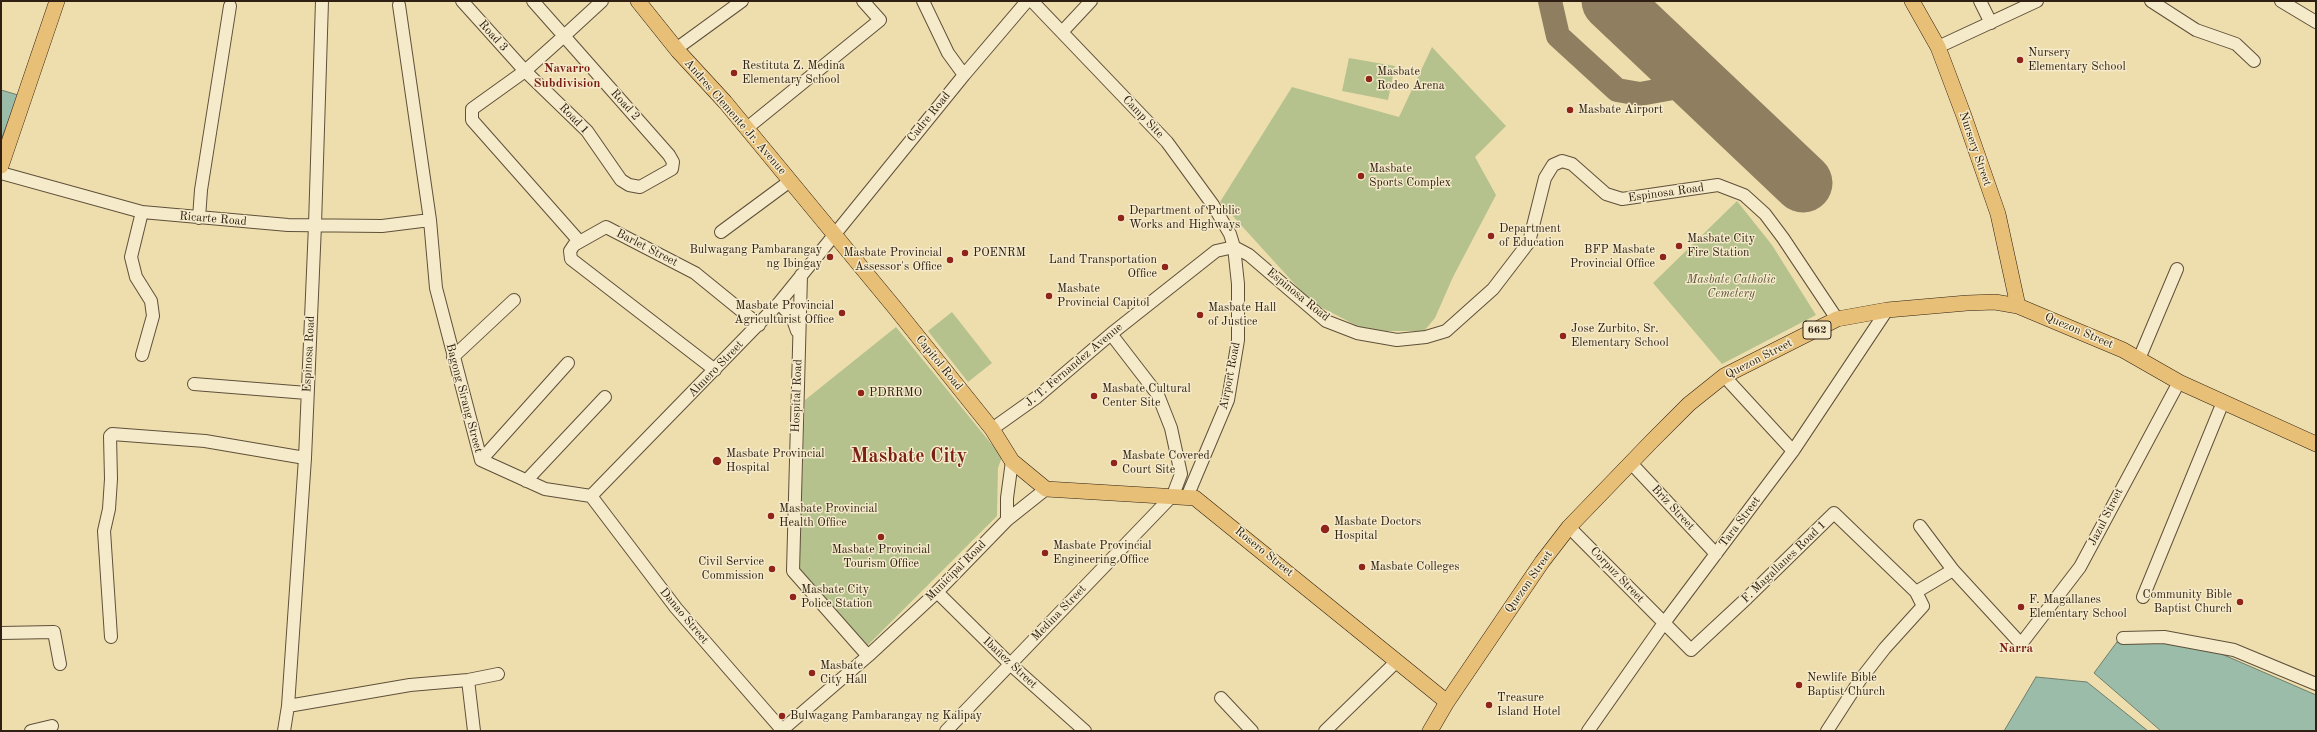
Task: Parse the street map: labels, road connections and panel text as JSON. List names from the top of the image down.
{
  "streets": {
    "main road": [
      "Andres Clemente Jr. Avenue",
      "Nursery Street",
      "662",
      "Quezon Street",
      "Capitol Road",
      "Rosero Street"
    ],
    "street": [
      "Road 3",
      "Road 2",
      "Cadre Road",
      "Camp Site",
      "Road 1",
      "Espinosa Road",
      "Ricarte Road",
      "Barlet Street",
      "J. T. Fernandez Avenue",
      "Almero Street",
      "Airport Road",
      "Hospital Road",
      "Bagong Sirang Street",
      "Briz Street",
      "Jazul Street",
      "Tara Street",
      "F. Magallanes Road 1",
      "Municipal Road",
      "Corpuz Street",
      "Medina Street",
      "Danao Street",
      "Ibañez Street"
    ]
  },
  "crossings": [
    ["Road 3", "Road 1"],
    ["Road 2", "Road 1"],
    ["Andres Clemente Jr. Avenue", "Cadre Road"],
    ["Andres Clemente Jr. Avenue", "Capitol Road"],
    ["Andres Clemente Jr. Avenue", "Almero Street"],
    ["Cadre Road", "Capitol Road"],
    ["Cadre Road", "Almero Street"],
    ["Camp Site", "Espinosa Road"],
    ["Camp Site", "J. T. Fernandez Avenue"],
    ["Camp Site", "Airport Road"],
    ["Nursery Street", "Quezon Street"],
    ["Espinosa Road", "Ricarte Road"],
    ["Espinosa Road", "Quezon Street"],
    ["Espinosa Road", "J. T. Fernandez Avenue"],
    ["Espinosa Road", "Airport Road"],
    ["Ricarte Road", "Bagong Sirang Street"],
    ["Barlet Street", "Almero Street"],
    ["Quezon Street", "Briz Street"],
    ["Quezon Street", "Jazul Street"],
    ["Quezon Street", "Tara Street"],
    ["Quezon Street", "Rosero Street"],
    ["Quezon Street", "Corpuz Street"],
    ["Capitol Road", "J. T. Fernandez Avenue"],
    ["Capitol Road", "Almero Street"],
    ["Capitol Road", "Rosero Street"],
    ["Capitol Road", "Municipal Road"],
    ["J. T. Fernandez Avenue", "Airport Road"],
    ["Almero Street", "Hospital Road"],
    ["Almero Street", "Bagong Sirang Street"],
    ["Almero Street", "Danao Street"],
    ["Airport Road", "Rosero Street"],
    ["Airport Road", "Medina Street"],
    ["Hospital Road", "Municipal Road"],
    ["Bagong Sirang Street", "Danao Street"],
    ["Briz Street", "Tara Street"],
    ["Tara Street", "F. Magallanes Road 1"],
    ["Tara Street", "Corpuz Street"],
    ["Rosero Street", "Municipal Road"],
    ["Rosero Street", "Medina Street"],
    ["F. Magallanes Road 1", "Corpuz Street"],
    ["Municipal Road", "Danao Street"],
    ["Municipal Road", "Ibañez Street"],
    ["Medina Street", "Ibañez Street"]
  ],
  "districts": ["Navarro Subdivision", "Masbate City", "Narra"],
  "parks": ["Masbate Catholic Cemetery"],
  "places": [
    "Nursery Elementary School",
    "Restituta Z. Medina Elementary School",
    "Masbate Rodeo Arena",
    "Masbate Airport",
    "Masbate Sports Complex",
    "Department of Public Works and Highways",
    "Department of Education",
    "Masbate City Fire Station",
    "POENRM",
    "Bulwagang Pambarangay ng Ibingay",
    "BFP Masbate Provincial Office",
    "Masbate Provincial Assessor's Office",
    "Land Transportation Office",
    "Masbate Provincial Capitol",
    "Masbate Provincial Agriculturist Office",
    "Masbate Hall of Justice",
    "Jose Zurbito, Sr. Elementary School",
    "PDRRMO",
    "Masbate Cultural Center Site",
    "Masbate Provincial Hospital",
    "Masbate Covered Court Site",
    "Masbate Provincial Health Office",
    "Masbate Doctors Hospital",
    "Masbate Provincial Tourism Office",
    "Masbate Provincial Engineering Office",
    "Masbate Colleges",
    "Civil Service Commission",
    "Masbate City Police Station",
    "Community Bible Baptist Church",
    "F. Magallanes Elementary School",
    "Masbate City Hall",
    "Newlife Bible Baptist Church",
    "Treasure Island Hotel",
    "Bulwagang Pambarangay ng Kalipay"
  ]
}
